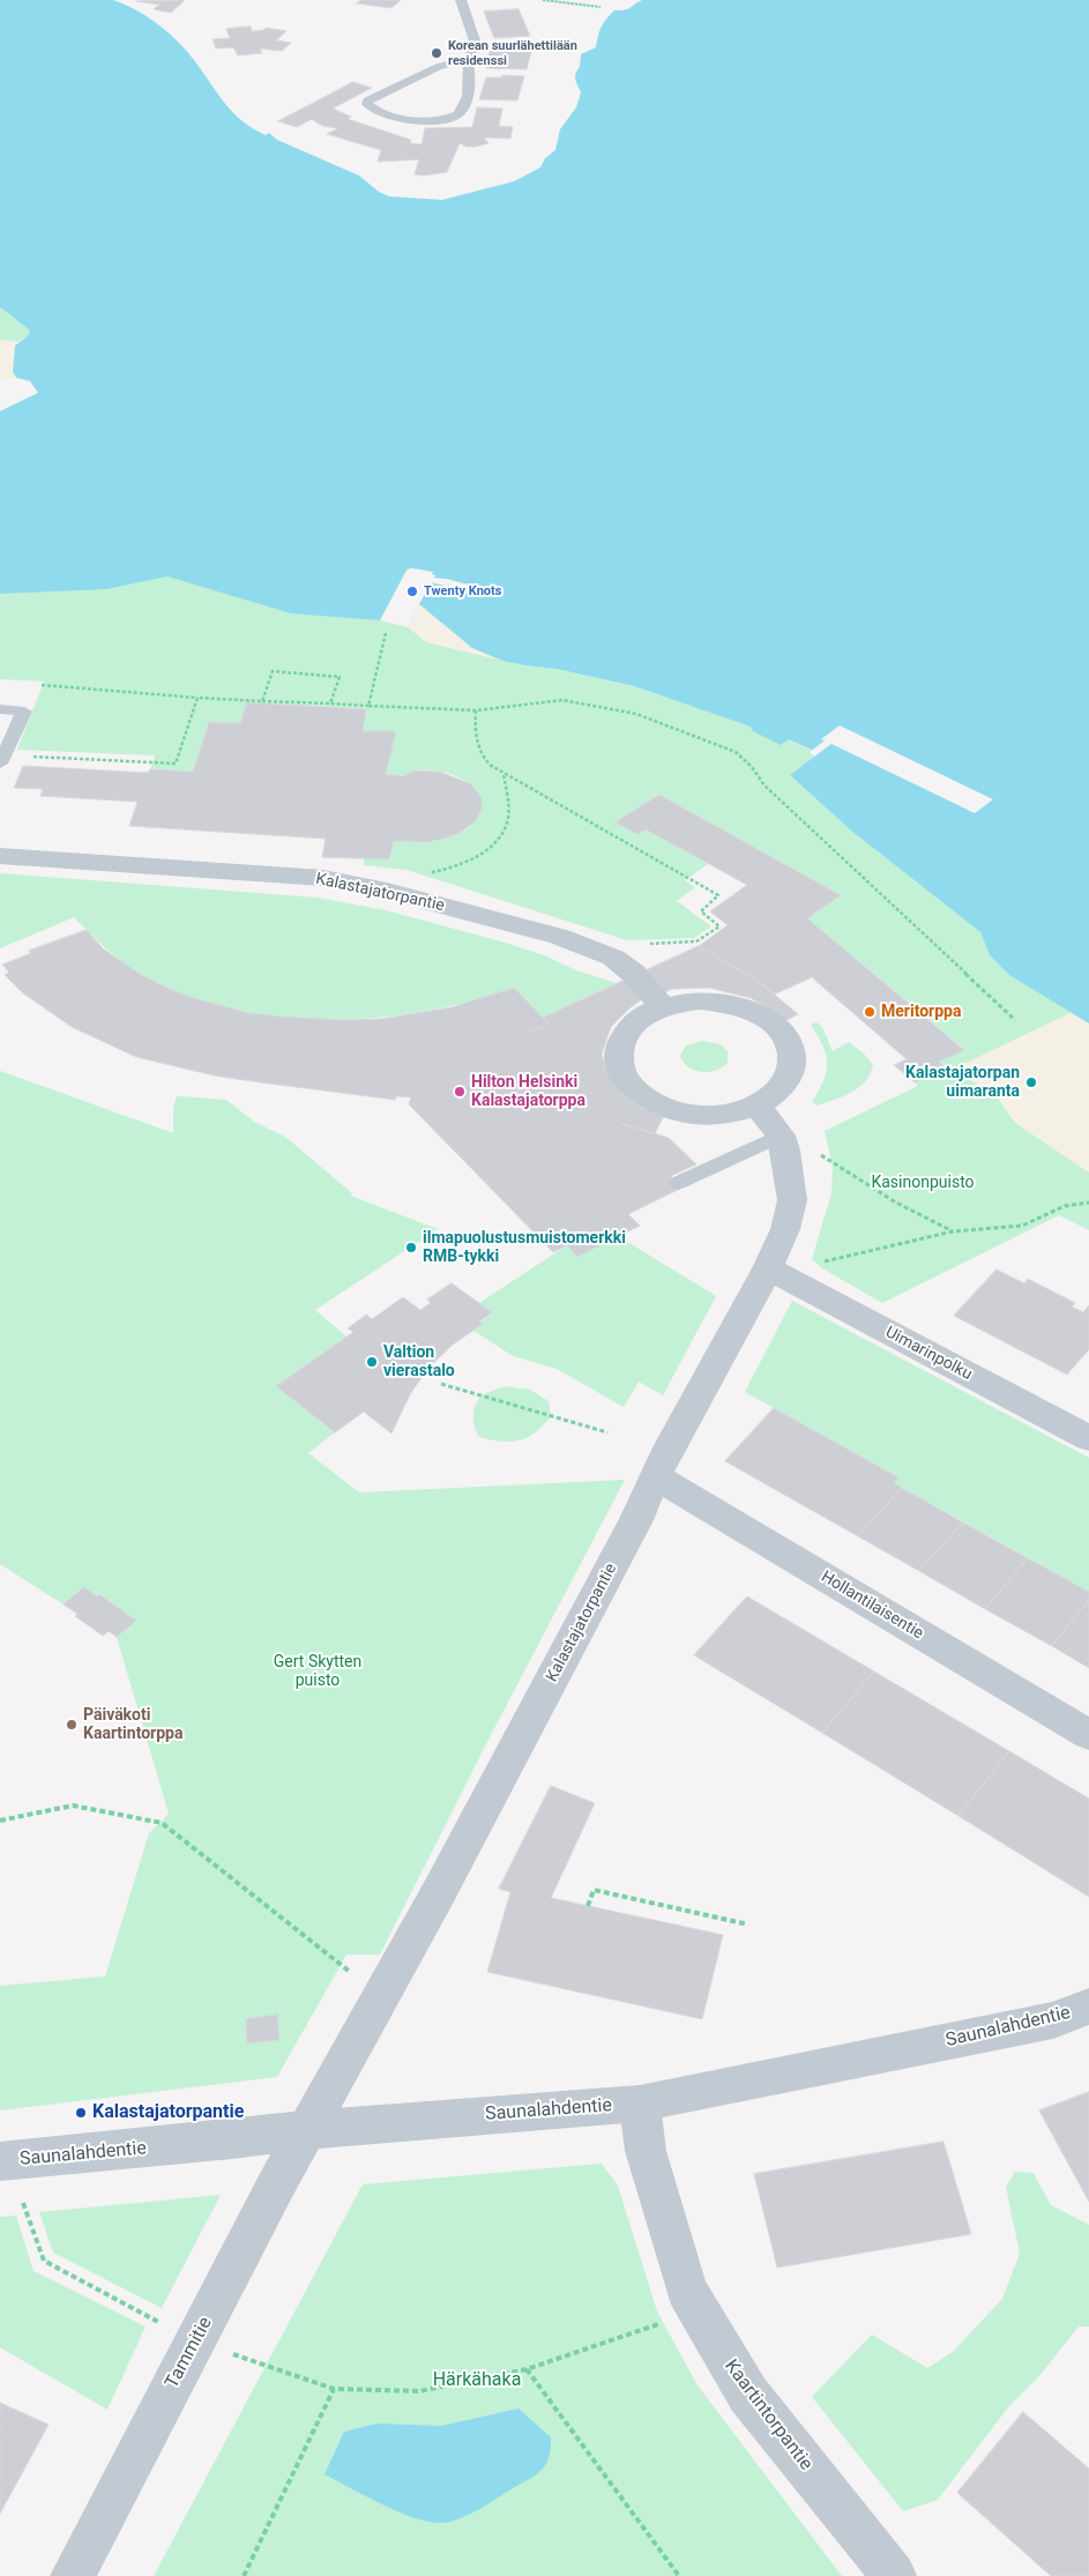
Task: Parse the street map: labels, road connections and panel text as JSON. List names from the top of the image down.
{
  "streets": {
    "street": [
      "Kalastajatorpantie",
      "Uimarinpolku",
      "Hollantilaisentie",
      "Saunalahdentie",
      "Tammitie",
      "Kaartintorpantie"
    ]
  },
  "crossings": [
    ["Kalastajatorpantie", "Uimarinpolku"],
    ["Kalastajatorpantie", "Hollantilaisentie"],
    ["Kalastajatorpantie", "Saunalahdentie"],
    ["Kalastajatorpantie", "Tammitie"],
    ["Saunalahdentie", "Tammitie"],
    ["Saunalahdentie", "Kaartintorpantie"]
  ],
  "parks": ["Kasinonpuisto", "Gert Skytten puisto", "Härkähaka"],
  "places": [
    "Korean suurlähettilään residenssi",
    "Twenty Knots",
    "Meritorppa",
    "Kalastajatorpan uimaranta",
    "Hilton Helsinki Kalastajatorppa",
    "ilmapuolustusmuistomerkki RMB-tykki",
    "Valtion vierastalo",
    "Päiväkoti Kaartintorppa",
    "Kalastajatorpantie"
  ]
}
